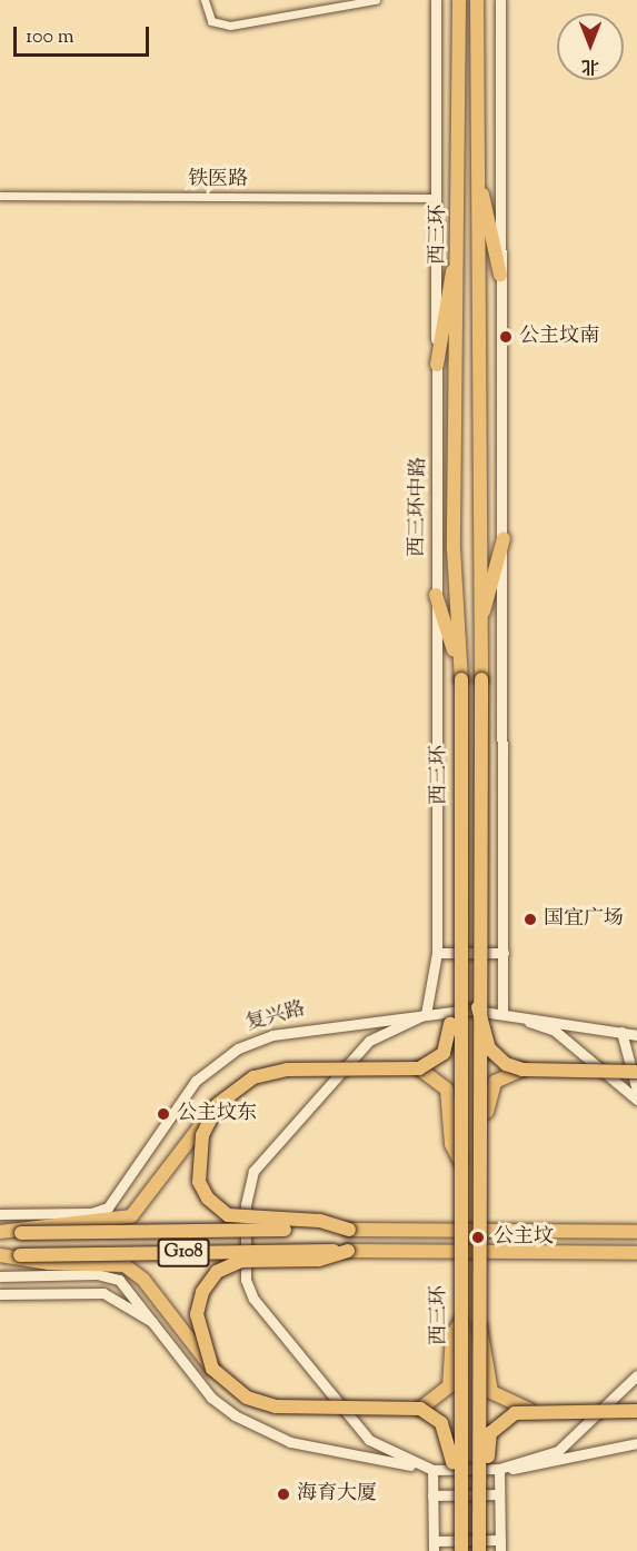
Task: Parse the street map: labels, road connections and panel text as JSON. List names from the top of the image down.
{
  "streets": {
    "highway": ["西三环", "G108"],
    "street": ["铁医路", "西三环中路", "复兴路"]
  },
  "crossings": [
    ["铁医路", "西三环中路"],
    ["西三环中路", "复兴路"]
  ],
  "places": [
    "公主坟南",
    "国宜广场",
    "公主坟东",
    "公主坟",
    "海育大厦"
  ],
  "scale_bar": "100 m",
  "north": "bottom"
}
